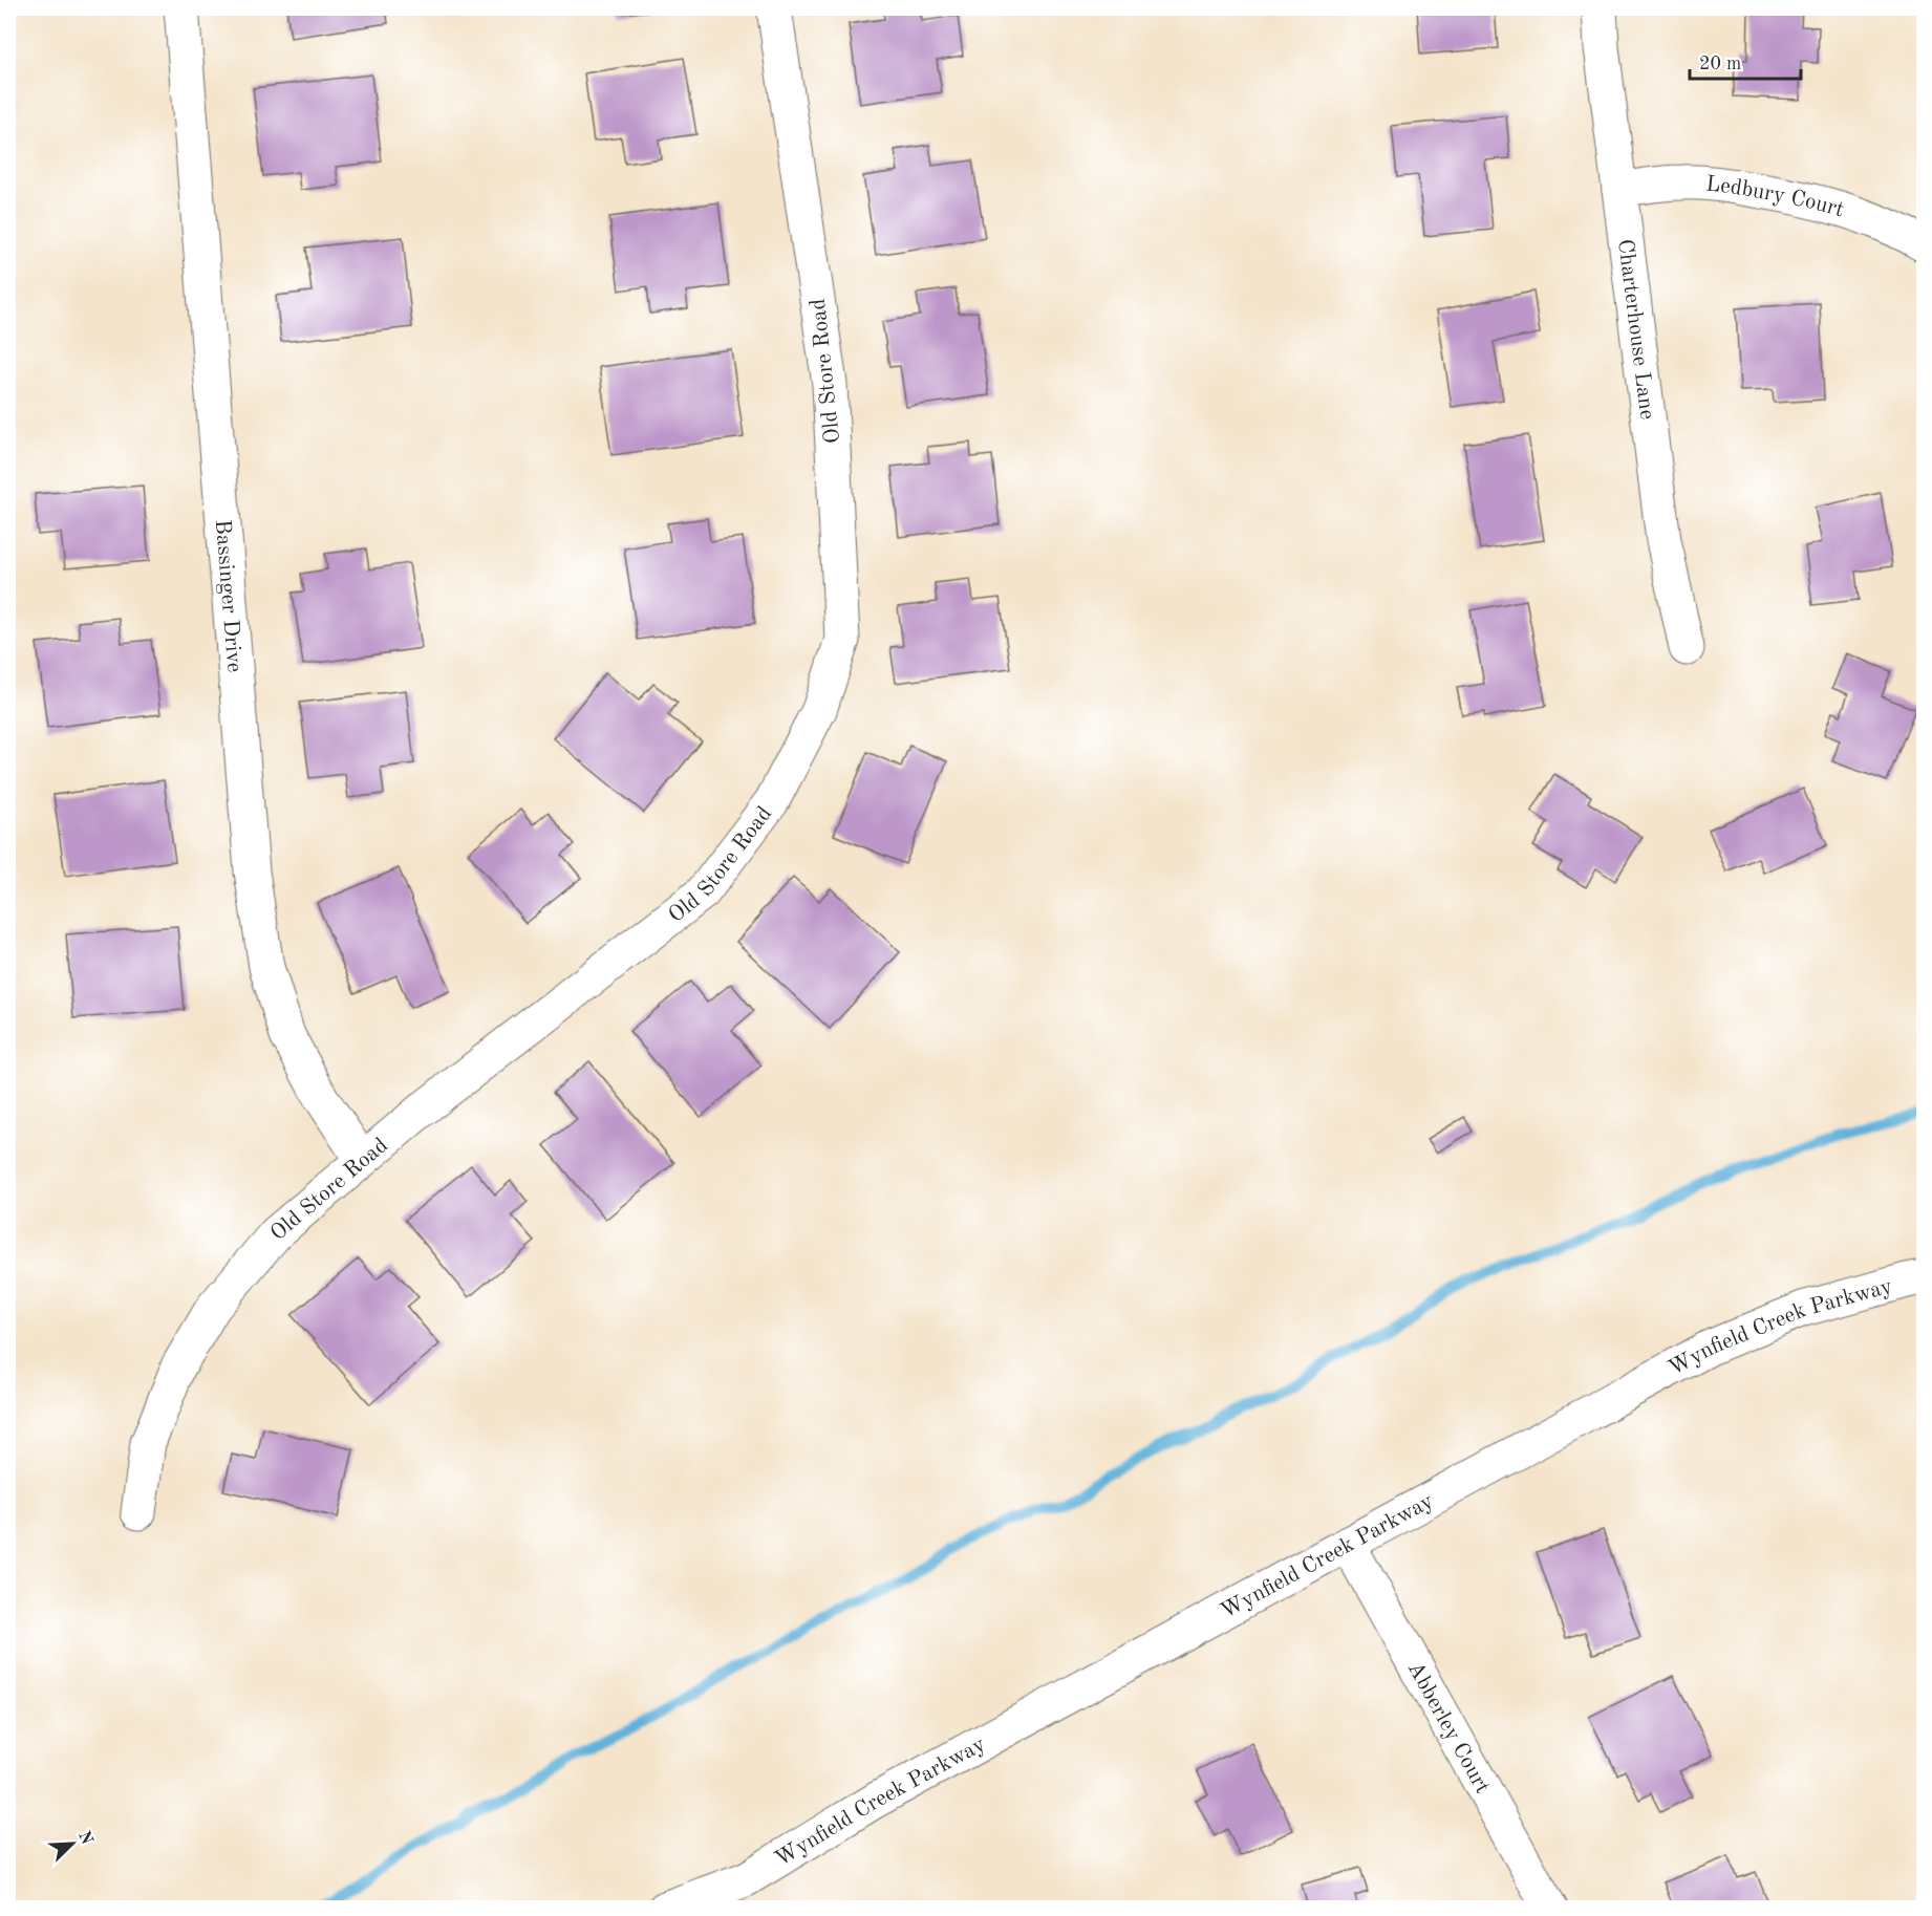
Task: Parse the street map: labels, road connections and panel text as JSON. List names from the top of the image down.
{
  "streets": {
    "street": [
      "Ledbury Court",
      "Charterhouse Lane",
      "Old Store Road",
      "Bassinger Drive",
      "Wynfield Creek Parkway",
      "Abberley Court"
    ]
  },
  "crossings": [
    ["Ledbury Court", "Charterhouse Lane"],
    ["Old Store Road", "Bassinger Drive"],
    ["Wynfield Creek Parkway", "Abberley Court"]
  ],
  "scale_bar": "20 m",
  "north": "top right"
}
